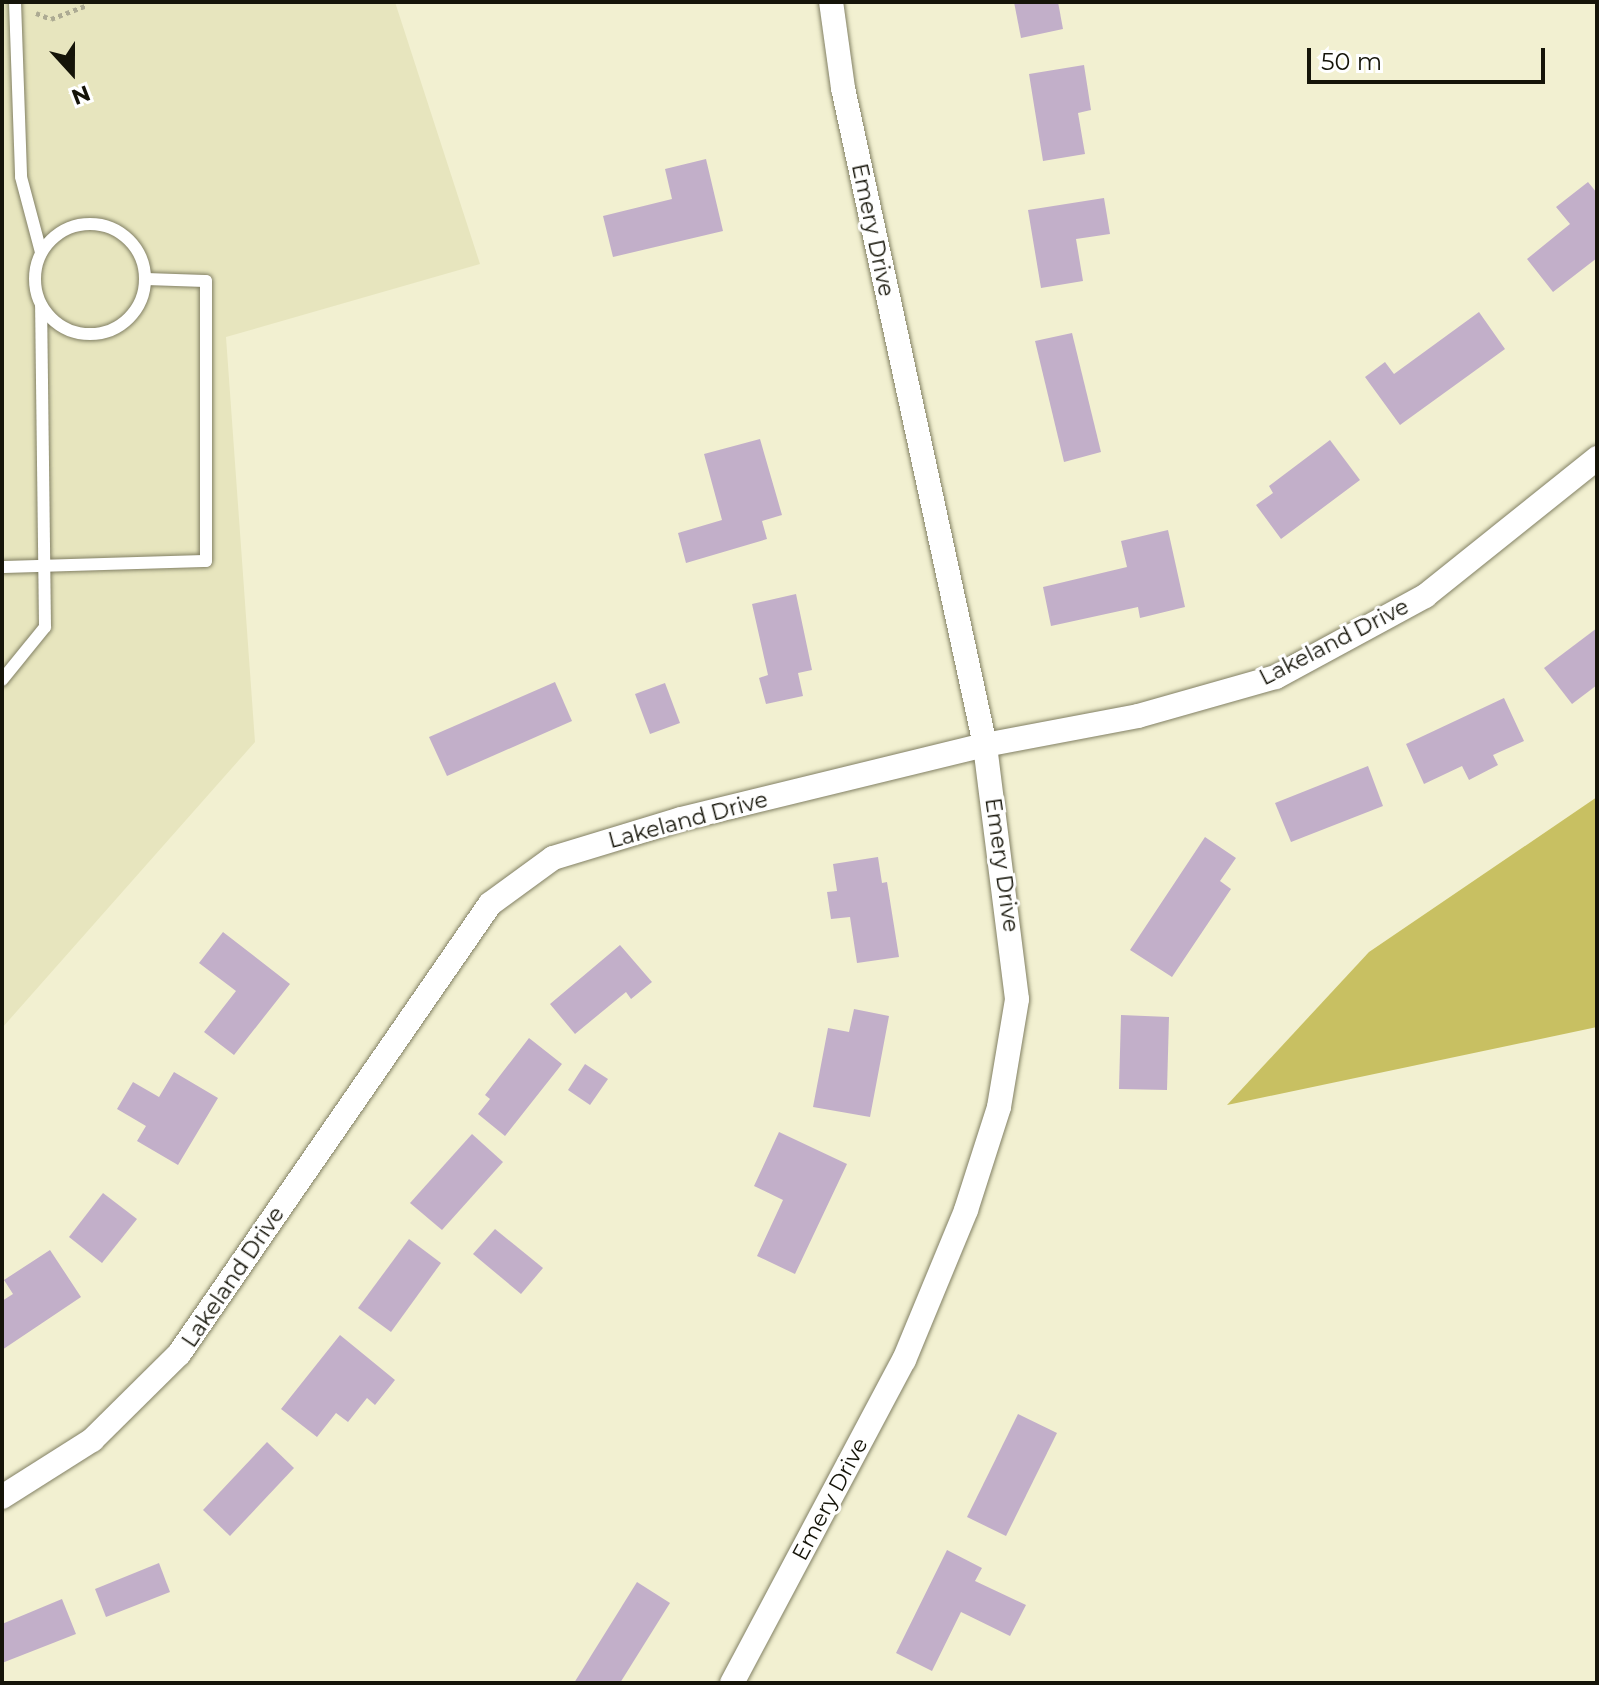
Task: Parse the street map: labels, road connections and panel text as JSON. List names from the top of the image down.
{
  "streets": {
    "street": ["Emery Drive", "Lakeland Drive"]
  },
  "crossings": [
    ["Emery Drive", "Lakeland Drive"]
  ],
  "scale_bar": "50 m",
  "north": "bottom"
}
